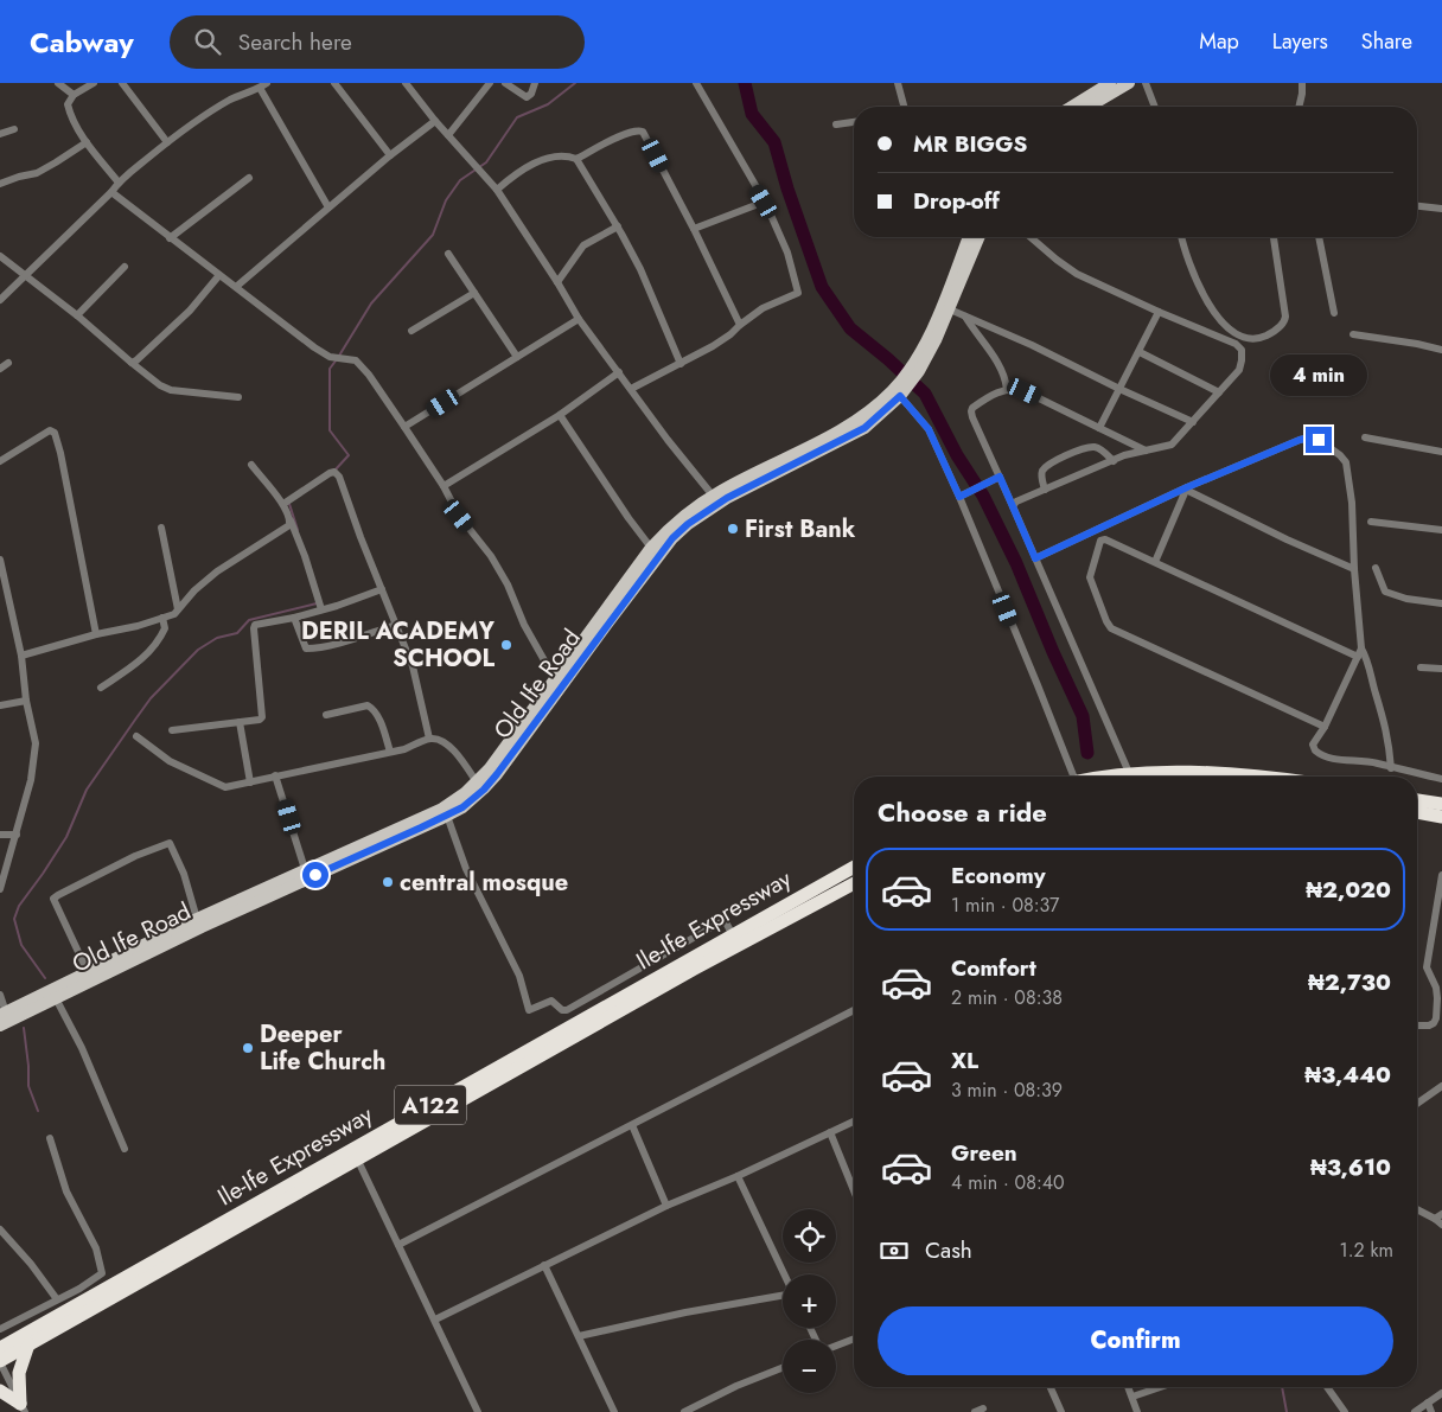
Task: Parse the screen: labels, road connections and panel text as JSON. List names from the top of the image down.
{
  "streets": {
    "highway": ["Ile-Ife Expressway", "A122"],
    "main road": ["Old Ife Road"]
  },
  "places": [
    "First Bank",
    "DERIL ACADEMY SCHOOL",
    "central mosque",
    "Deeper Life Church"
  ],
  "page": {
    "header": "Cabway",
    "search": "Search here",
    "nav": ["Map", "Layers", "Share"],
    "banner": ["MR BIGGS", "Drop-off"],
    "bubble": "4 min",
    "heading": "Choose a ride",
    "list": [
      {
        "name": "Economy",
        "note": "1 min · 08:37",
        "value": "₦2,020"
      },
      {
        "name": "Comfort",
        "note": "2 min · 08:38",
        "value": "₦2,730"
      },
      {
        "name": "XL",
        "note": "3 min · 08:39",
        "value": "₦3,440"
      },
      {
        "name": "Green",
        "note": "4 min · 08:40",
        "value": "₦3,610"
      }
    ],
    "map_buttons": ["+", "−"],
    "pay": ["Cash", "1.2 km"],
    "buttons": "Confirm"
  }
}
